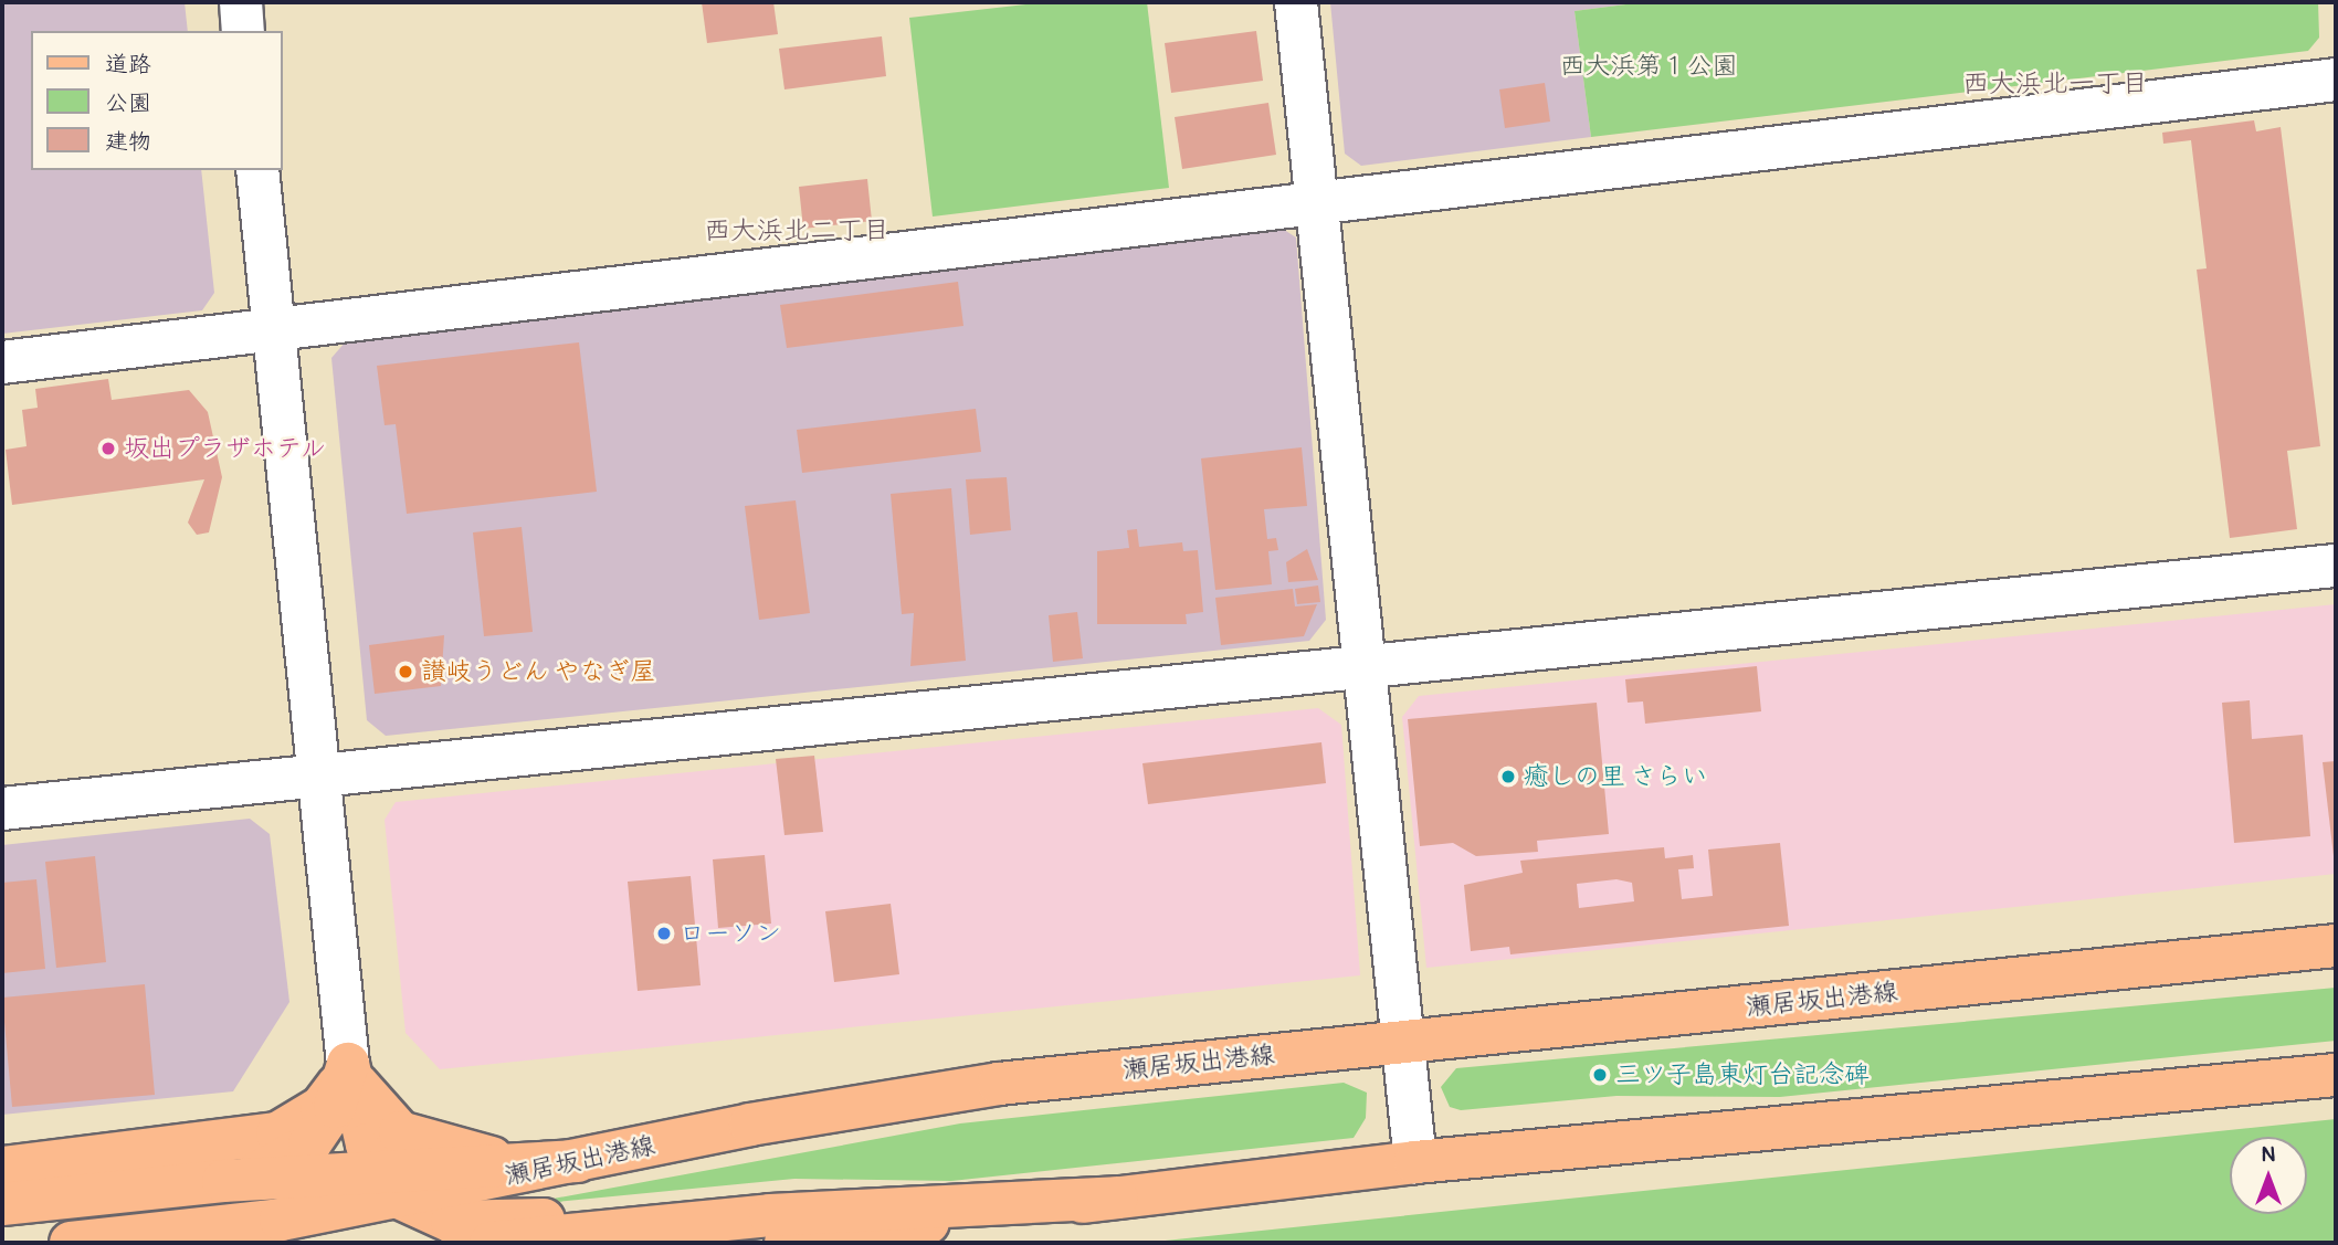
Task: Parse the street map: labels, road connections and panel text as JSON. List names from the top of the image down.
{
  "streets": {
    "main road": ["瀬居坂出港線"]
  },
  "districts": ["西大浜北一丁目", "西大浜北二丁目"],
  "parks": ["西大浜第１公園"],
  "places": [
    "坂出プラザホテル",
    "讃岐うどん やなぎ屋",
    "癒しの里 さらい",
    "ローソン",
    "三ツ子島東灯台記念碑"
  ],
  "legend": ["道路", "公園", "建物"],
  "north": "top"
}
